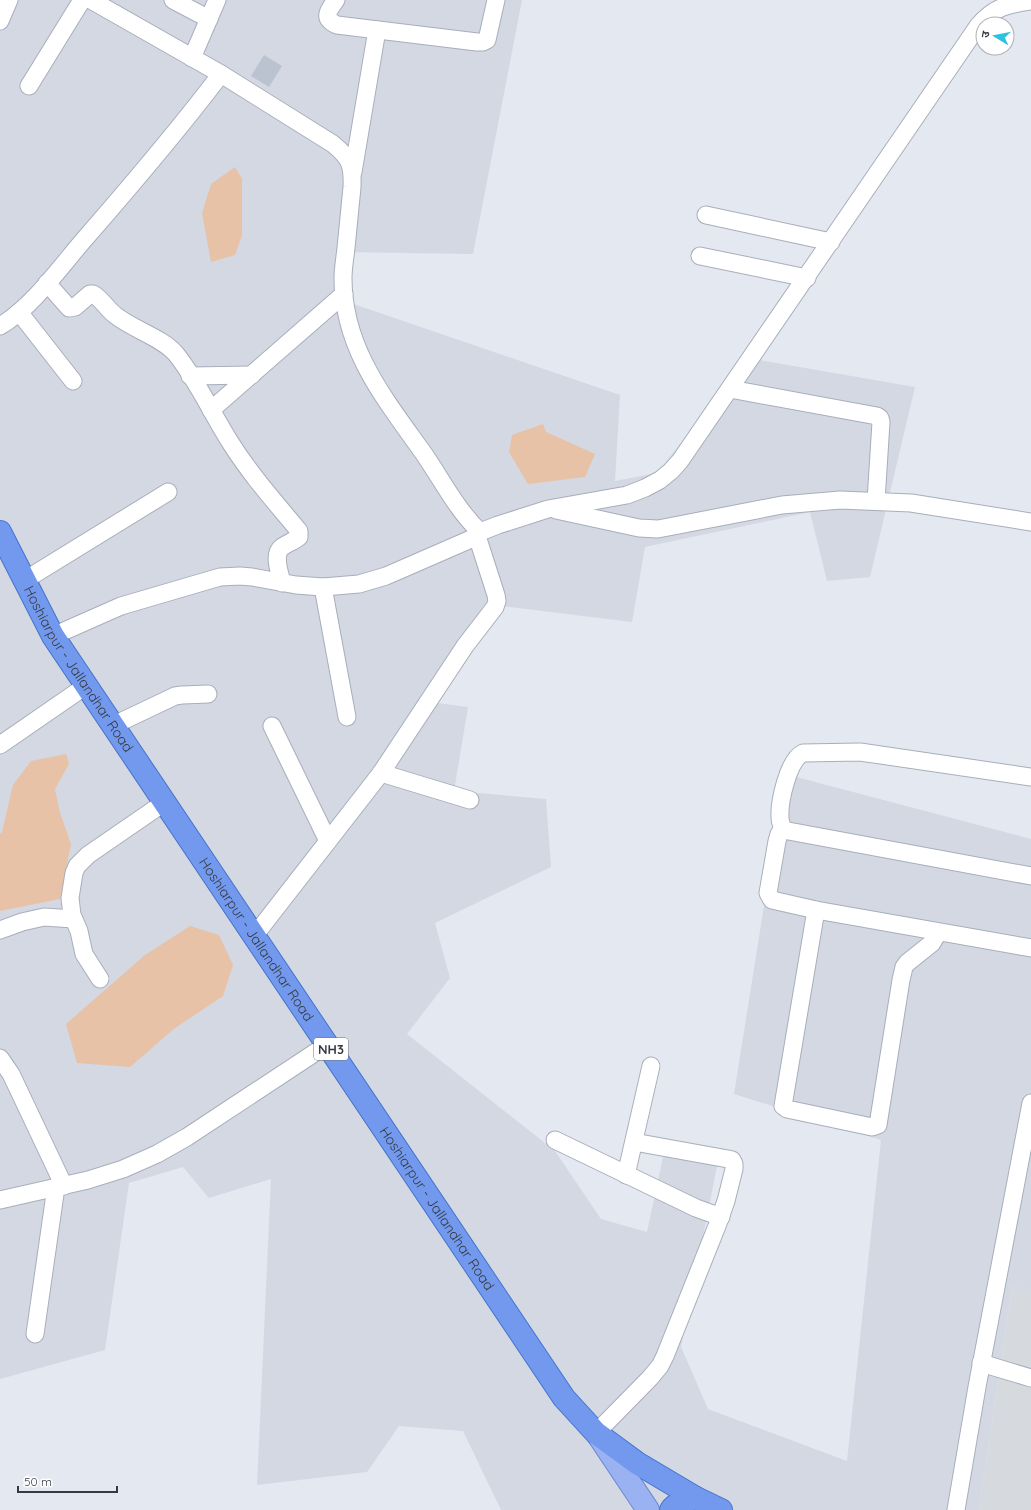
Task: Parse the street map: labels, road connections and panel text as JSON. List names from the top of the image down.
{
  "streets": {
    "highway": ["Hoshiarpur - Jallandhar Road", "NH3"]
  },
  "scale_bar": "50 m",
  "north": "left"
}
